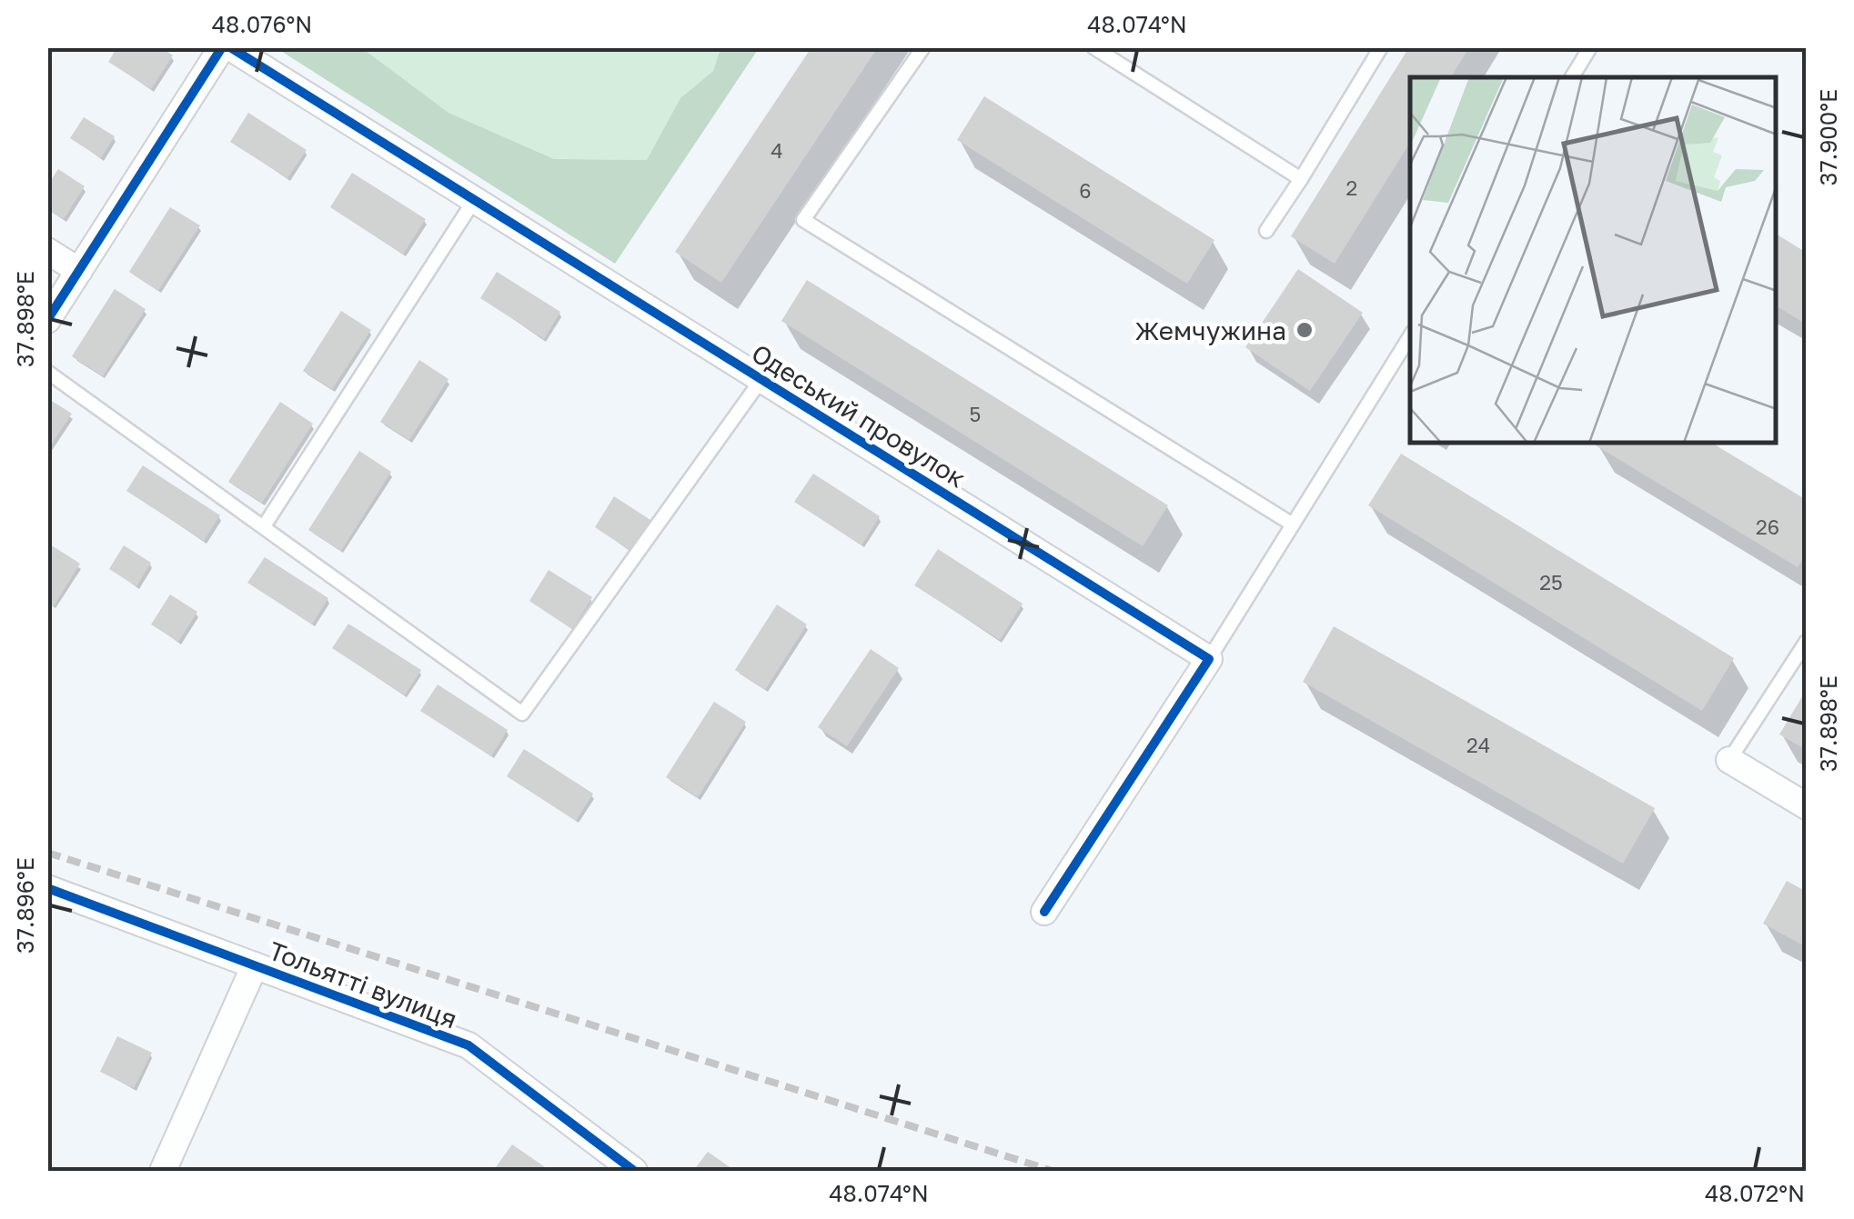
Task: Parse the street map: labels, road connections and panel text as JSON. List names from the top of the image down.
{
  "streets": {
    "street": ["Одеський провулок", "Тольятті вулиця"]
  },
  "places": ["Жемчужина"],
  "house_numbers": [
    "4",
    "2",
    "6",
    "5",
    "26",
    "25",
    "24"
  ],
  "coordinates": [
    "48.076°N",
    "48.074°N",
    "37.900°E",
    "37.898°E",
    "37.896°E",
    "48.072°N"
  ]
}
